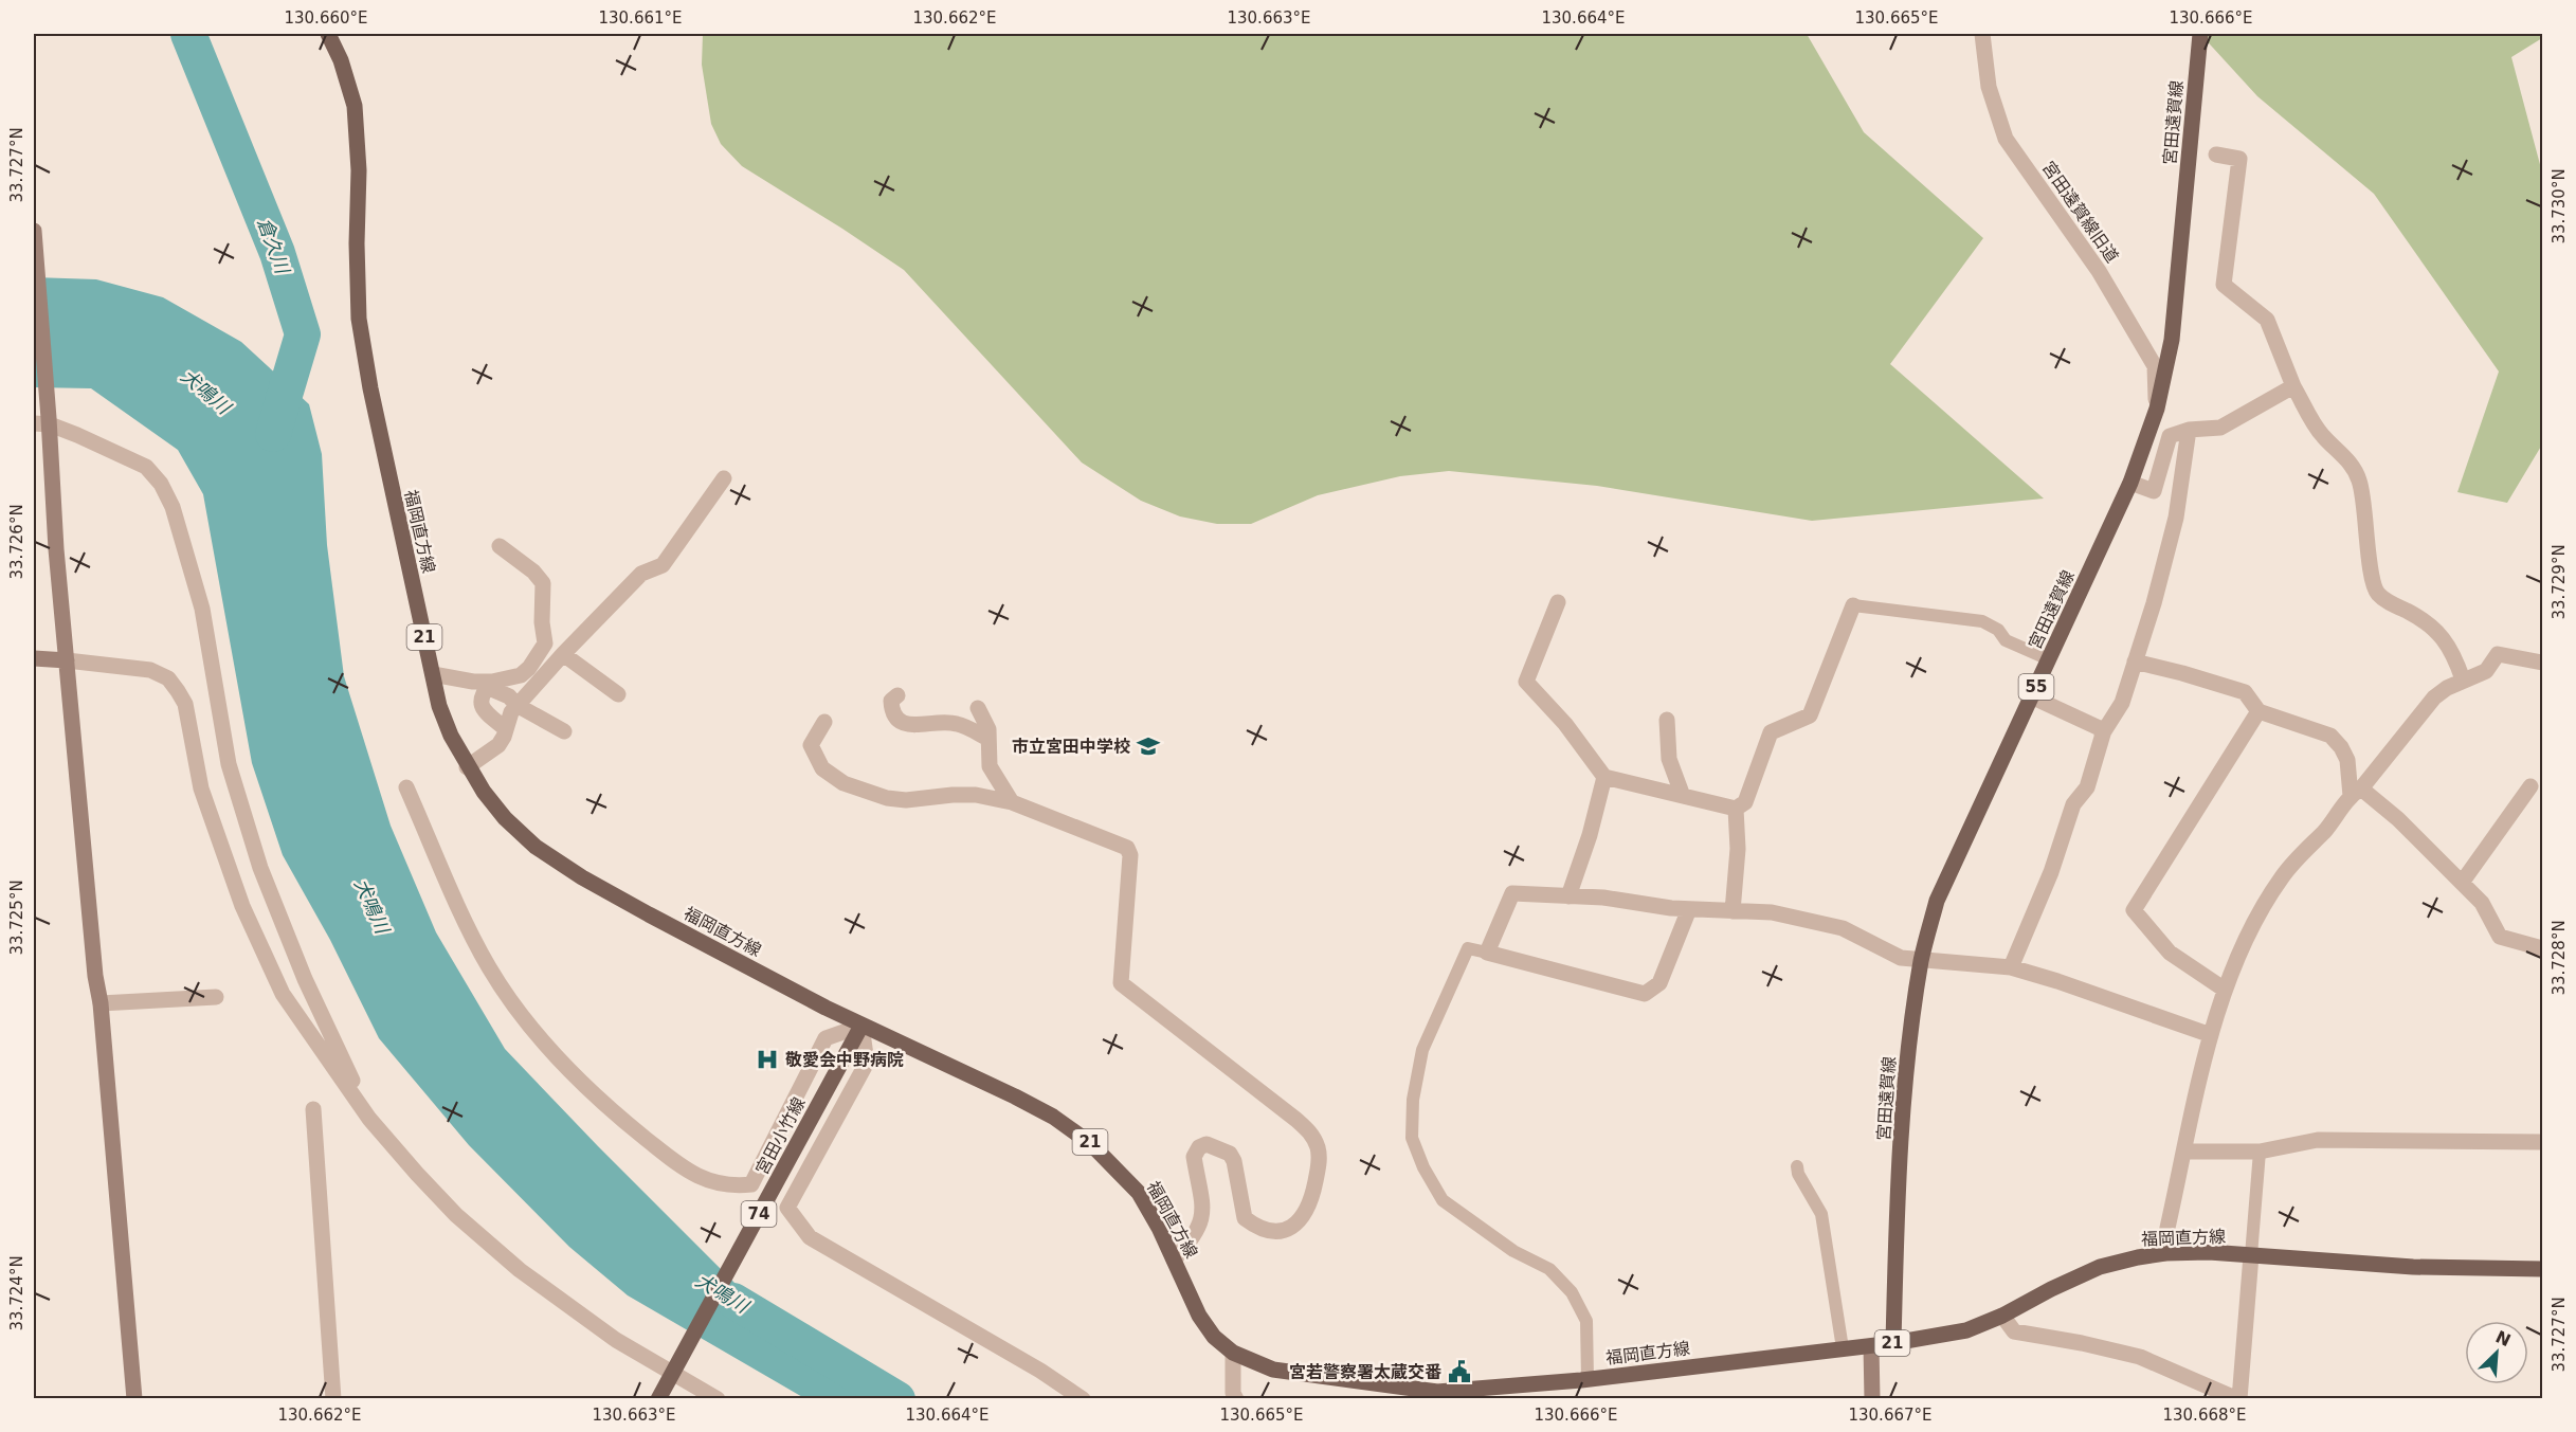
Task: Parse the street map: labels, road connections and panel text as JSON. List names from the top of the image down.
{
  "streets": {
    "main road": [
      "宮田遠賀線",
      "福岡直方線",
      "21",
      "55",
      "宮田小竹線",
      "74"
    ],
    "street": ["宮田遠賀線旧道"]
  },
  "crossings": [
    ["宮田遠賀線", "宮田遠賀線旧道"],
    ["宮田遠賀線", "福岡直方線"],
    ["福岡直方線", "宮田小竹線"]
  ],
  "water": ["倉久川", "犬鳴川"],
  "places": {
    "school or university": ["市立宮田中学校"],
    "hospital": ["敬愛会中野病院"],
    "public building": ["宮若警察署太蔵交番"]
  },
  "north": "top right",
  "coordinates": [
    "130.660°E",
    "130.661°E",
    "130.662°E",
    "130.663°E",
    "130.664°E",
    "130.665°E",
    "130.666°E",
    "33.727°N",
    "33.730°N",
    "33.726°N",
    "33.729°N",
    "33.725°N",
    "33.728°N",
    "33.724°N",
    "130.667°E",
    "130.668°E"
  ]
}
